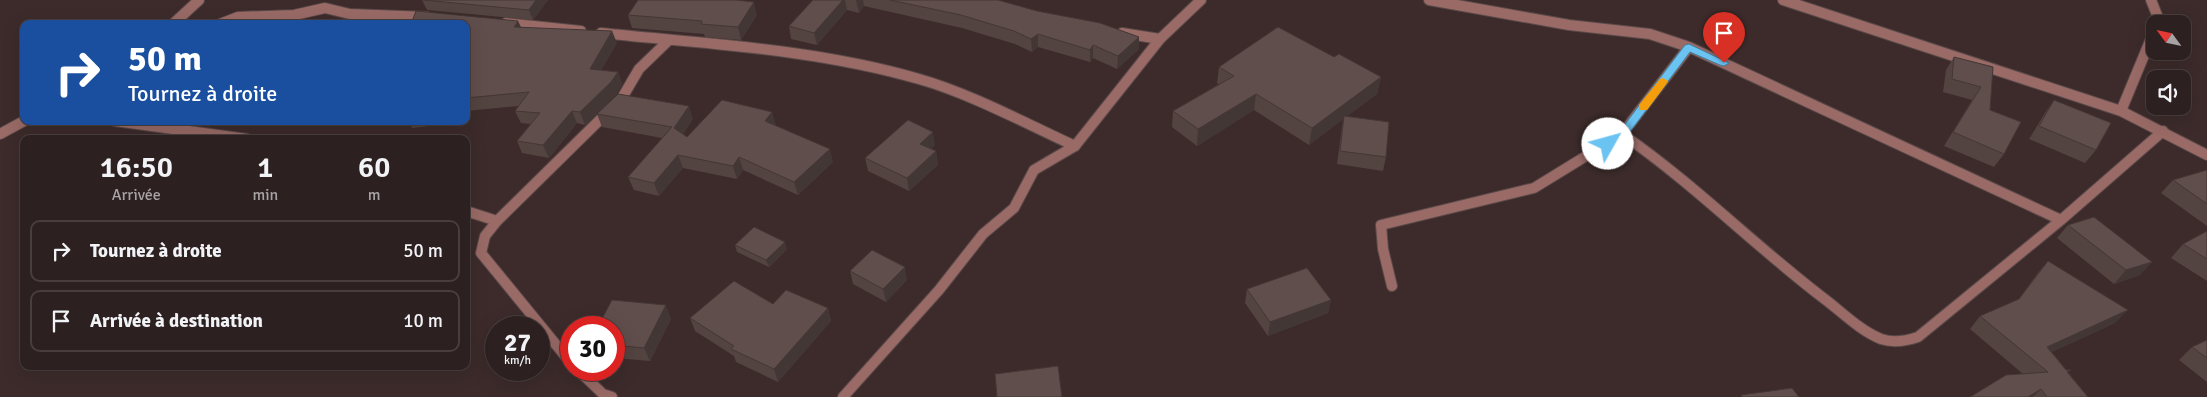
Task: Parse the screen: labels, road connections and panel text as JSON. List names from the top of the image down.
{
  "north": "top left",
  "page": {
    "turn": ["50 m", "Tournez à droite"],
    "eta": [
      "16:50",
      "Arrivée",
      "1",
      "min",
      "60",
      "m"
    ],
    "list": [
      {
        "name": "Tournez à droite",
        "value": "50 m"
      },
      {
        "name": "Arrivée à destination",
        "value": "10 m"
      }
    ],
    "speed": "27 km/h",
    "limit": "30"
  }
}
